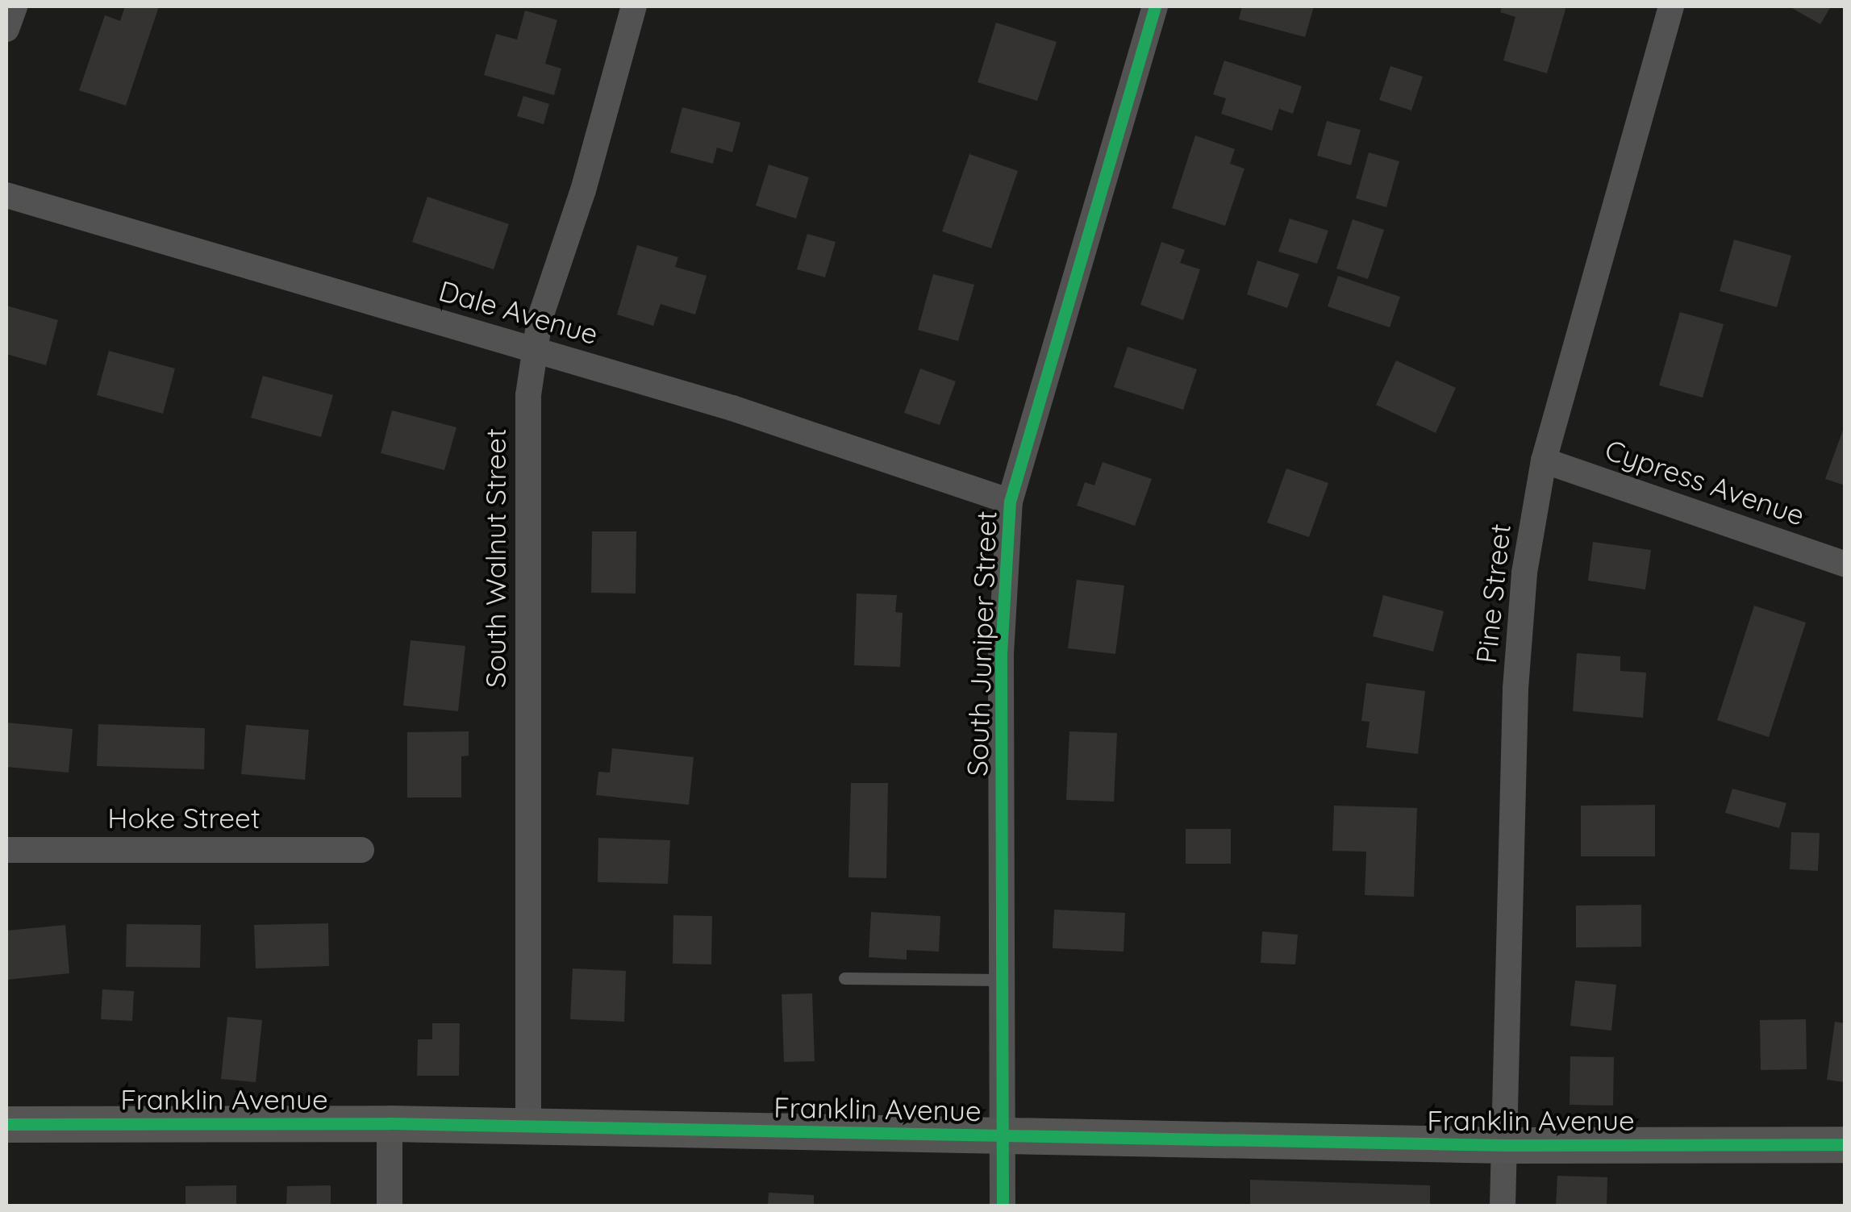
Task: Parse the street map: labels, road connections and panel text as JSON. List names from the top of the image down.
{
  "streets": {
    "street": [
      "Dale Avenue",
      "Cypress Avenue",
      "South Walnut Street",
      "Pine Street",
      "South Juniper Street",
      "Hoke Street",
      "Franklin Avenue"
    ]
  },
  "crossings": [
    ["Dale Avenue", "South Walnut Street"],
    ["Dale Avenue", "South Juniper Street"],
    ["Cypress Avenue", "Pine Street"],
    ["South Walnut Street", "Franklin Avenue"],
    ["Pine Street", "Franklin Avenue"],
    ["South Juniper Street", "Franklin Avenue"]
  ]
}
